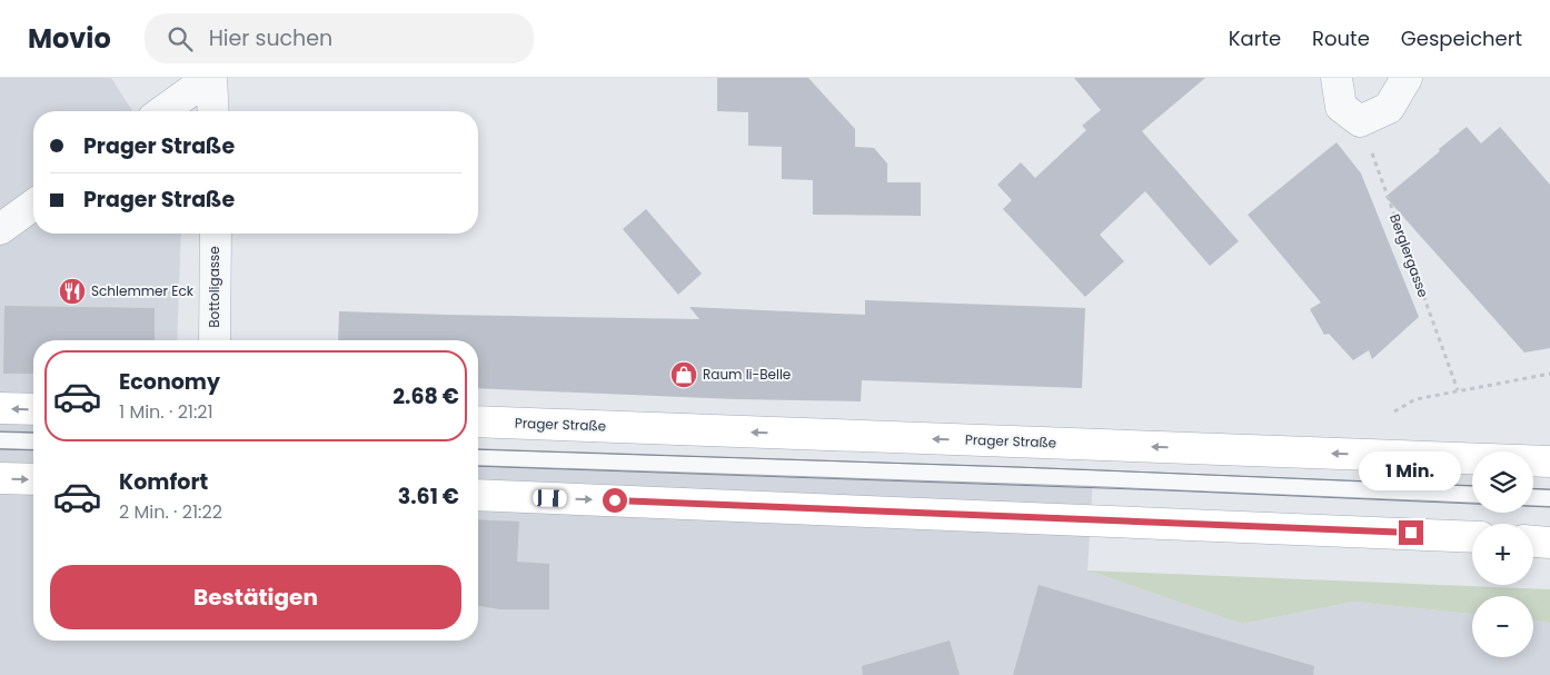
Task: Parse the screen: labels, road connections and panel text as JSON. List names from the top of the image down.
{
  "streets": {
    "main road": ["Prager Straße"],
    "street": ["Bottoligasse"],
    "path": ["Berglergasse"]
  },
  "places": {
    "restaurant": ["Schlemmer Eck"],
    "shop": ["Raum li-Belle"]
  },
  "page": {
    "header": "Movio",
    "search": "Hier suchen",
    "nav": ["Karte", "Route", "Gespeichert"],
    "banner": ["Prager Straße", "Prager Straße"],
    "list": [
      {
        "name": "Economy",
        "note": "1 Min. · 21:21",
        "value": "2.68 €"
      },
      {
        "name": "Komfort",
        "note": "2 Min. · 21:22",
        "value": "3.61 €"
      }
    ],
    "map_buttons": ["+", "−"],
    "bubble": "1 Min.",
    "buttons": "Bestätigen"
  }
}
